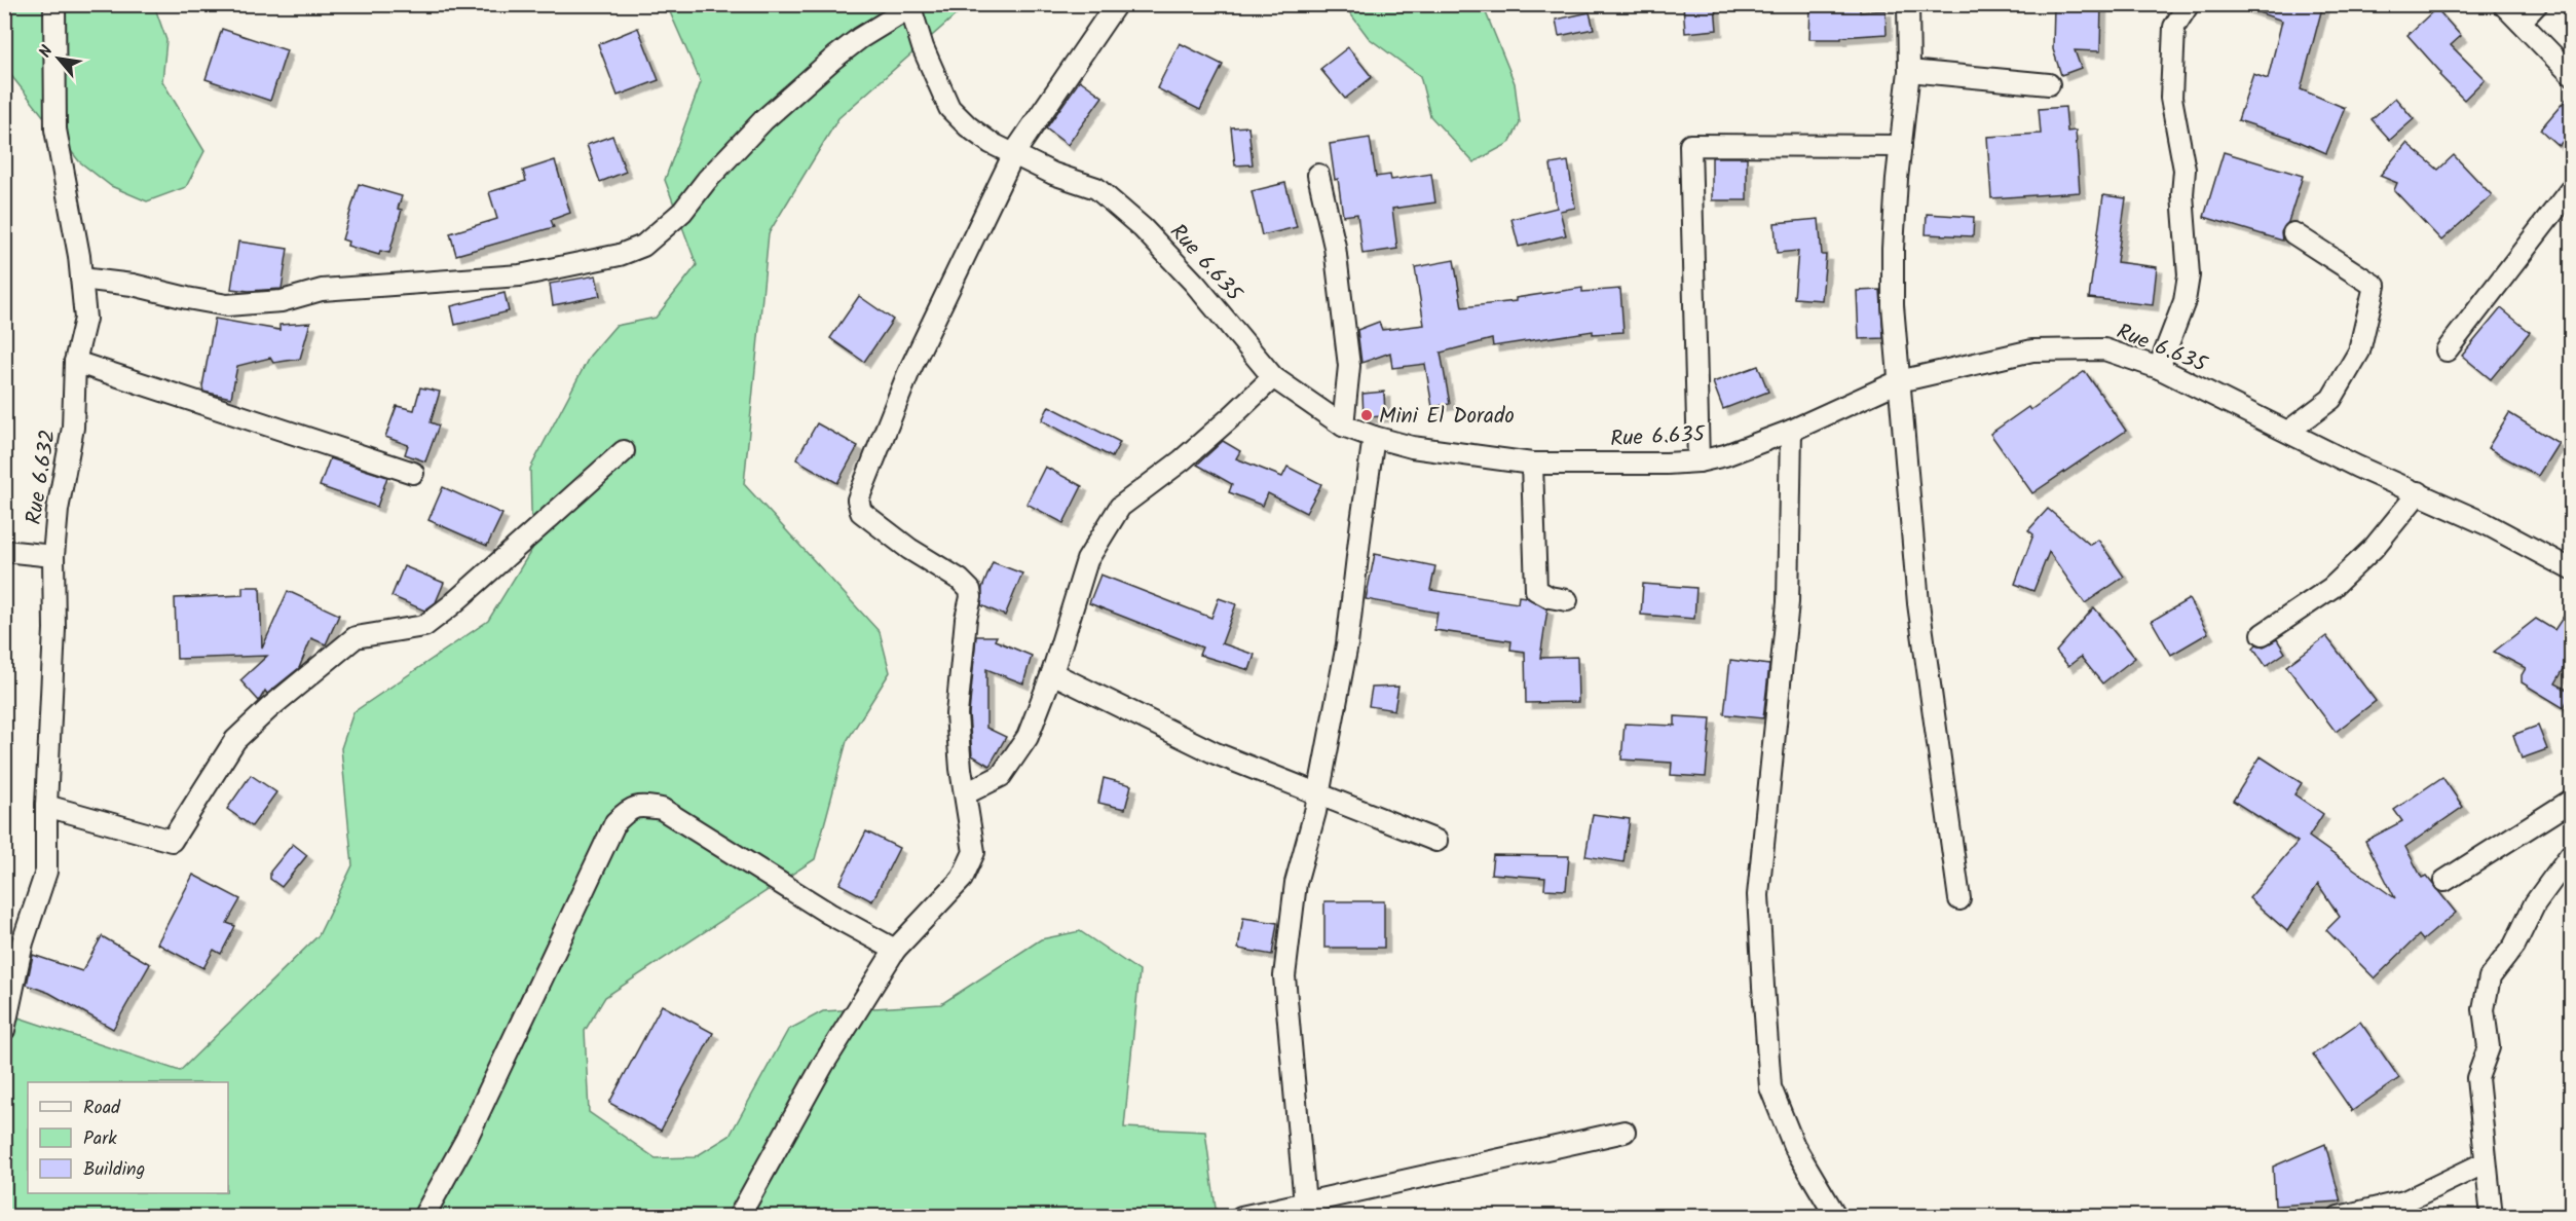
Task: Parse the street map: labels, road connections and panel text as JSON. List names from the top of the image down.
{
  "streets": {
    "street": ["Rue 6.635", "Rue 6.632"]
  },
  "places": ["Mini El Dorado"],
  "legend": ["Road", "Park", "Building"],
  "north": "top left"
}
